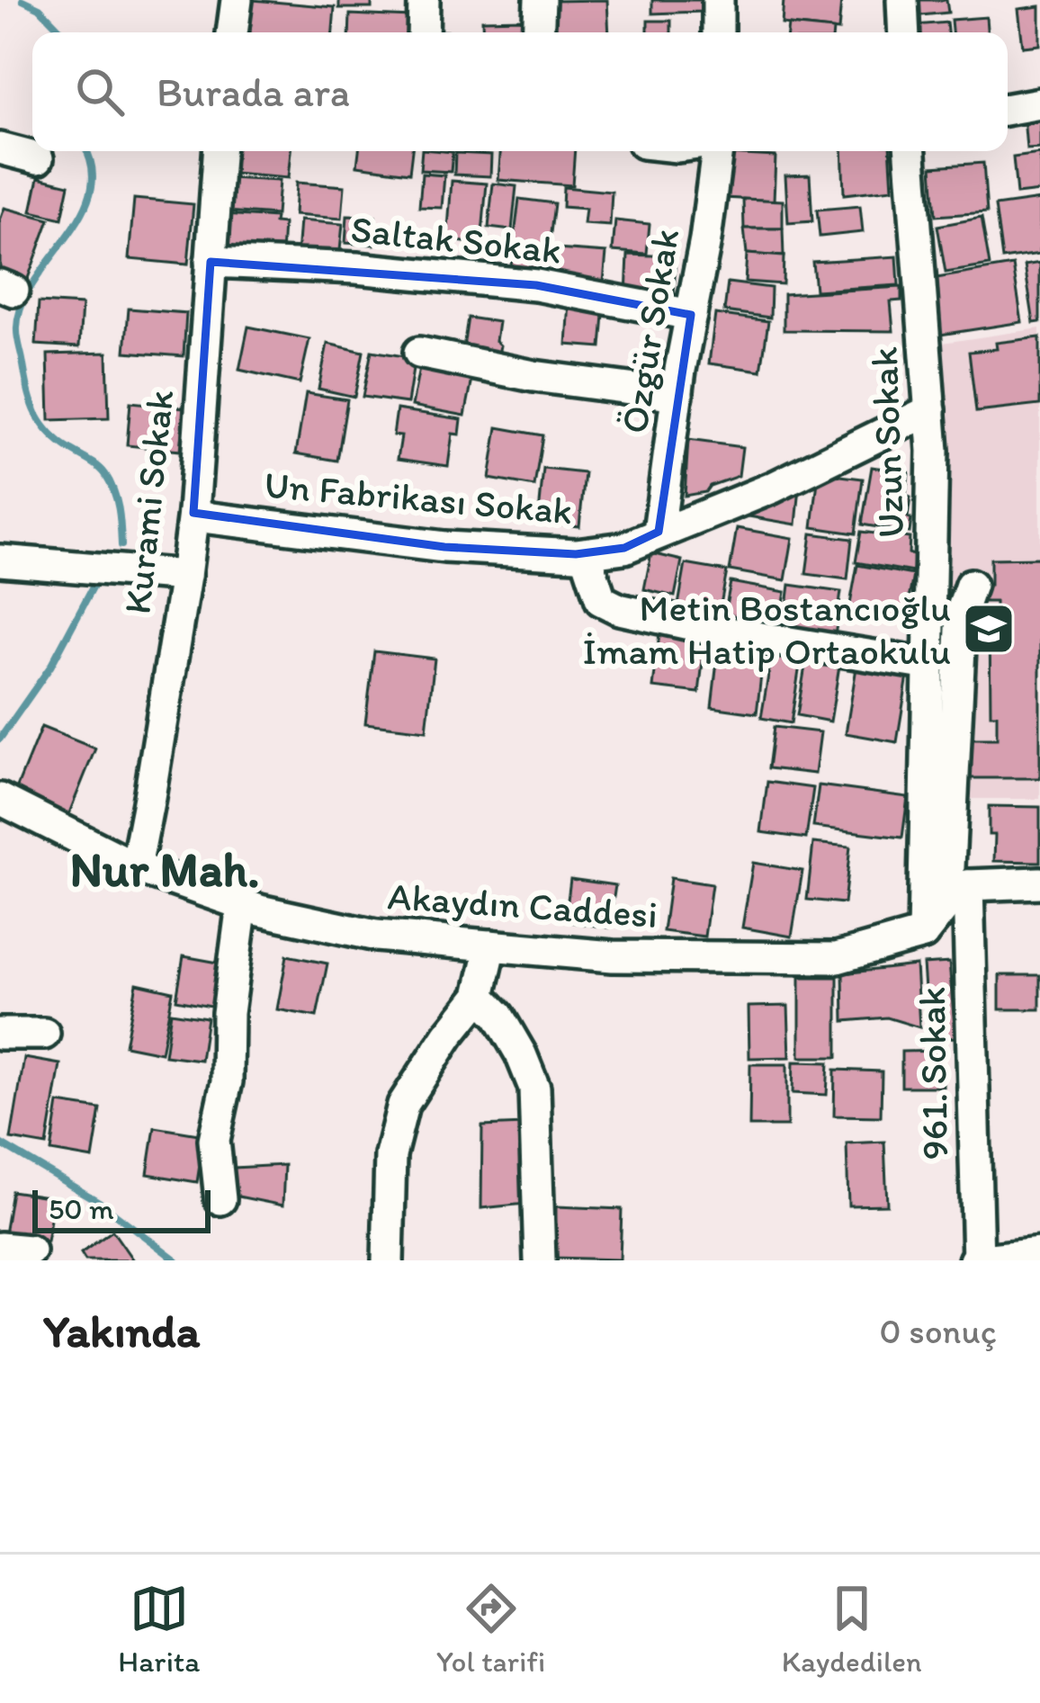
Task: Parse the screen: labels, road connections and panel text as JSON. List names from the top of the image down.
{
  "streets": {
    "street": [
      "Saltak Sokak",
      "Özgür Sokak",
      "Uzun Sokak",
      "Un Fabrikası Sokak",
      "Kurami Sokak",
      "Akaydın Caddesi",
      "961. Sokak"
    ]
  },
  "crossings": [
    ["Saltak Sokak", "Özgür Sokak"],
    ["Saltak Sokak", "Kurami Sokak"],
    ["Özgür Sokak", "Un Fabrikası Sokak"],
    ["Uzun Sokak", "Un Fabrikası Sokak"],
    ["Uzun Sokak", "Akaydın Caddesi"],
    ["Un Fabrikası Sokak", "Kurami Sokak"],
    ["Kurami Sokak", "Akaydın Caddesi"]
  ],
  "districts": ["Nur Mah."],
  "places": {
    "school or university": ["Metin Bostancıoğlu İmam Hatip Ortaokulu"]
  },
  "scale_bar": "50 m",
  "page": {
    "search": "Burada ara",
    "scale": "50 m",
    "heading": ["Yakında", "0 sonuç"],
    "nav": ["Harita", "Yol tarifi", "Kaydedilen"]
  }
}
